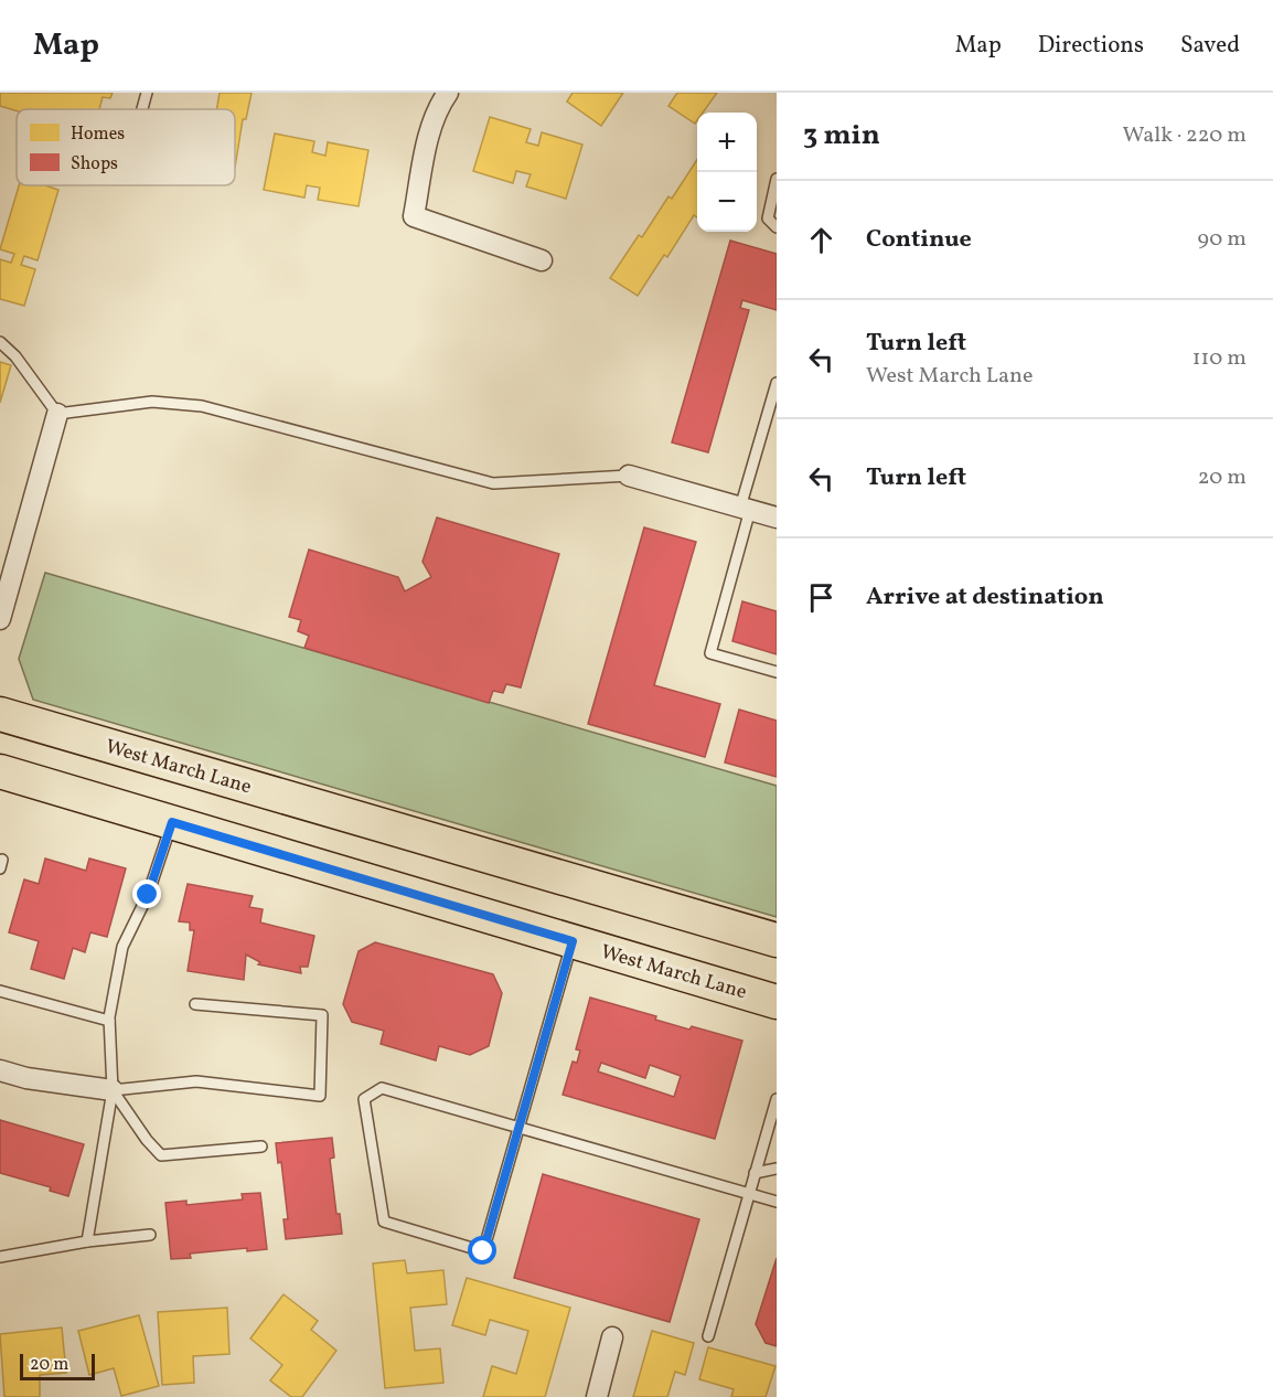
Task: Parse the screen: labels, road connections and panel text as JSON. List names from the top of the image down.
{
  "streets": {
    "main road": ["West March Lane"]
  },
  "legend": ["Homes", "Shops"],
  "scale_bar": "20 m",
  "page": {
    "header": "Map",
    "nav": ["Map", "Directions", "Saved"],
    "heading": ["3 min", "Walk · 220 m"],
    "map_buttons": ["+", "−"],
    "list": [
      ["Continue", "90 m"],
      ["Turn left", "West March Lane", "110 m"],
      ["Turn left", "20 m"],
      "Arrive at destination"
    ],
    "scale": "20 m"
  }
}
